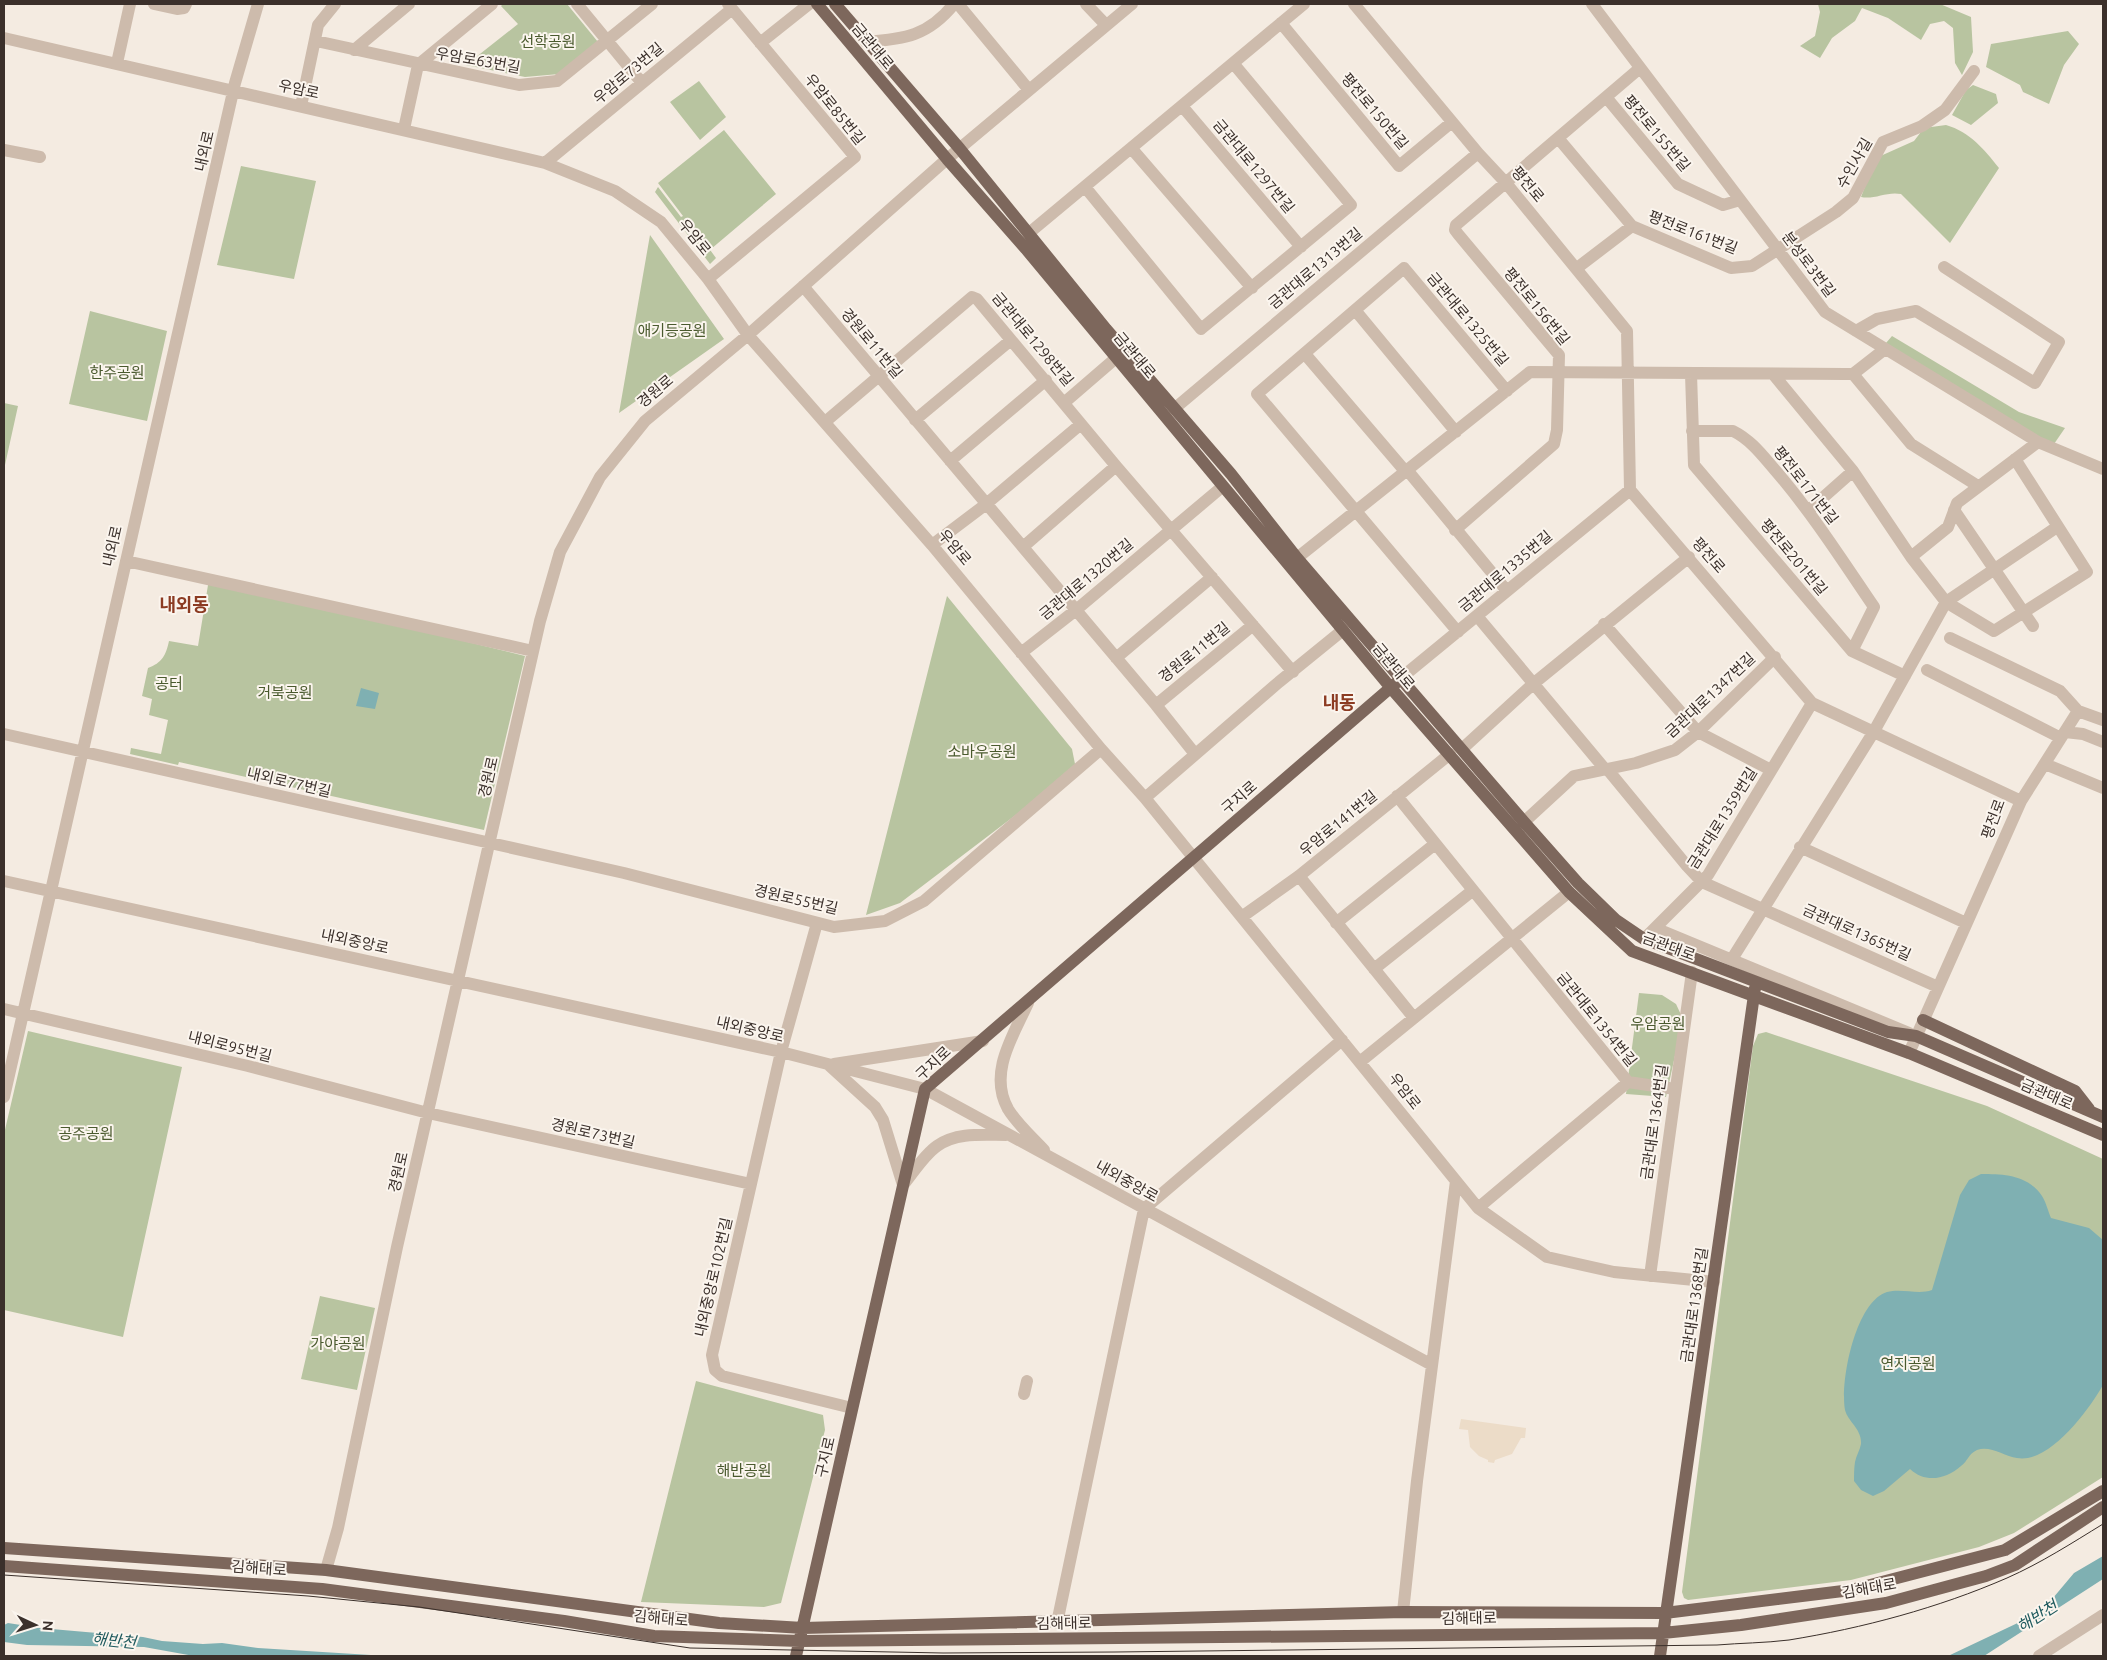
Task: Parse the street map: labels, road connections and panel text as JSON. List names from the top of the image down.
{
  "streets": {
    "main road": [
      "금관대로",
      "구지로",
      "금관대로1368번길",
      "김해대로"
    ],
    "street": [
      "우암로63번길",
      "우암로73번길",
      "우암로",
      "우암로85번길",
      "평전로150번길",
      "평전로155번길",
      "내외로",
      "수인사길",
      "금관대로1297번길",
      "평전로",
      "평전로161번길",
      "분성로3번길",
      "금관대로1313번길",
      "평전로156번길",
      "금관대로1325번길",
      "금관대로1298번길",
      "경원로11번길",
      "경원로",
      "평전로171번길",
      "평전로201번길",
      "금관대로1335번길",
      "금관대로1320번길",
      "금관대로1347번길",
      "내외로77번길",
      "금관대로1359번길",
      "우암로141번길",
      "경원로55번길",
      "금관대로1365번길",
      "내외중앙로",
      "금관대로1354번길",
      "내외로95번길",
      "금관대로1364번길",
      "경원로73번길",
      "내외중앙로102번길"
    ]
  },
  "crossings": [
    ["금관대로", "평전로"],
    ["금관대로", "금관대로1313번길"],
    ["금관대로", "금관대로1325번길"],
    ["금관대로", "경원로"],
    ["금관대로", "금관대로1335번길"],
    ["금관대로", "금관대로1320번길"],
    ["금관대로", "금관대로1347번길"],
    ["금관대로", "구지로"],
    ["금관대로", "금관대로1359번길"],
    ["금관대로", "금관대로1364번길"],
    ["금관대로", "금관대로1368번길"],
    ["우암로63번길", "우암로"],
    ["우암로73번길", "우암로"],
    ["우암로73번길", "우암로85번길"],
    ["우암로", "우암로85번길"],
    ["우암로", "내외로"],
    ["우암로", "금관대로1298번길"],
    ["우암로", "경원로"],
    ["우암로", "금관대로1320번길"],
    ["우암로", "구지로"],
    ["우암로", "우암로141번길"],
    ["우암로", "경원로55번길"],
    ["우암로", "금관대로1364번길"],
    ["우암로", "금관대로1368번길"],
    ["평전로150번길", "평전로"],
    ["평전로155번길", "평전로"],
    ["평전로155번길", "분성로3번길"],
    ["평전로155번길", "평전로156번길"],
    ["내외로", "내외로77번길"],
    ["내외로", "내외중앙로"],
    ["내외로", "내외로95번길"],
    ["수인사길", "평전로161번길"],
    ["수인사길", "분성로3번길"],
    ["금관대로1297번길", "금관대로1313번길"],
    ["평전로", "평전로161번길"],
    ["평전로", "금관대로1313번길"],
    ["평전로", "평전로156번길"],
    ["평전로", "금관대로1325번길"],
    ["평전로", "금관대로1335번길"],
    ["평전로", "금관대로1347번길"],
    ["평전로", "금관대로1359번길"],
    ["평전로", "금관대로1365번길"],
    ["평전로161번길", "분성로3번길"],
    ["평전로156번길", "금관대로1325번길"],
    ["금관대로1298번길", "경원로11번길"],
    ["금관대로1298번길", "금관대로1320번길"],
    ["경원로11번길", "경원로"],
    ["경원로11번길", "금관대로1320번길"],
    ["경원로", "내외로77번길"],
    ["경원로", "경원로55번길"],
    ["경원로", "내외중앙로"],
    ["경원로", "내외로95번길"],
    ["경원로", "경원로73번길"],
    ["경원로", "김해대로"],
    ["평전로171번길", "평전로201번길"],
    ["금관대로1335번길", "구지로"],
    ["내외로77번길", "경원로55번길"],
    ["구지로", "내외중앙로"],
    ["구지로", "내외중앙로102번길"],
    ["구지로", "김해대로"],
    ["금관대로1359번길", "금관대로1365번길"],
    ["우암로141번길", "금관대로1354번길"],
    ["경원로55번길", "내외중앙로102번길"],
    ["내외중앙로", "내외중앙로102번길"],
    ["금관대로1354번길", "금관대로1364번길"],
    ["내외로95번길", "경원로73번길"],
    ["경원로73번길", "내외중앙로102번길"],
    ["금관대로1368번길", "김해대로"]
  ],
  "districts": ["내외동", "내동"],
  "water": ["해반천"],
  "parks": [
    "선학공원",
    "애기등공원",
    "한주공원",
    "공터",
    "거북공원",
    "소바우공원",
    "우암공원",
    "공주공원",
    "가야공원",
    "연지공원",
    "해반공원"
  ],
  "north": "right"
}
